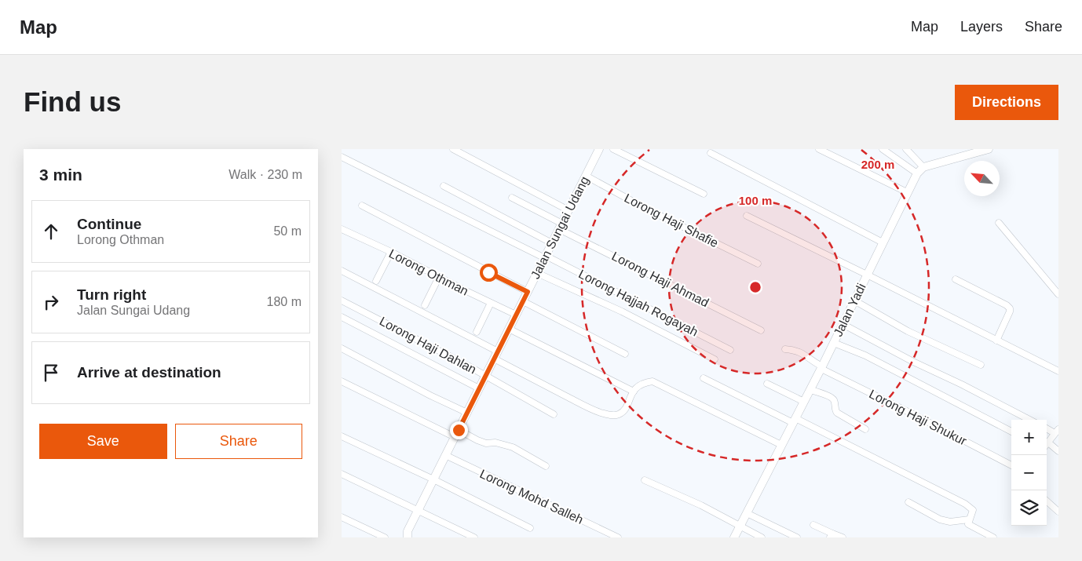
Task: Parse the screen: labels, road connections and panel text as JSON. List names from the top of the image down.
{
  "streets": {
    "street": [
      "Lorong Haji Shafie",
      "Jalan Sungai Udang",
      "Lorong Othman",
      "Lorong Haji Ahmad",
      "Lorong Hajjah Rogayah",
      "Jalan Yadi",
      "Lorong Haji Dahlan",
      "Lorong Haji Shukur",
      "Lorong Mohd Salleh"
    ]
  },
  "crossings": [
    ["Lorong Haji Shafie", "Jalan Sungai Udang"],
    ["Jalan Sungai Udang", "Lorong Othman"],
    ["Jalan Sungai Udang", "Lorong Haji Ahmad"],
    ["Jalan Sungai Udang", "Lorong Hajjah Rogayah"],
    ["Jalan Sungai Udang", "Lorong Haji Dahlan"],
    ["Jalan Sungai Udang", "Lorong Mohd Salleh"],
    ["Jalan Yadi", "Lorong Haji Shukur"]
  ],
  "north": "top left",
  "page": {
    "header": "Map",
    "nav": ["Map", "Layers", "Share"],
    "buttons": [
      "Directions",
      ["Save", "Share"]
    ],
    "title": "Find us",
    "heading": ["3 min", "Walk · 230 m"],
    "list": [
      ["Continue", "Lorong Othman", "50 m"],
      ["Turn right", "Jalan Sungai Udang", "180 m"],
      "Arrive at destination"
    ],
    "map_buttons": ["+", "−"]
  },
  "rings": ["200 m", "100 m"]
}
